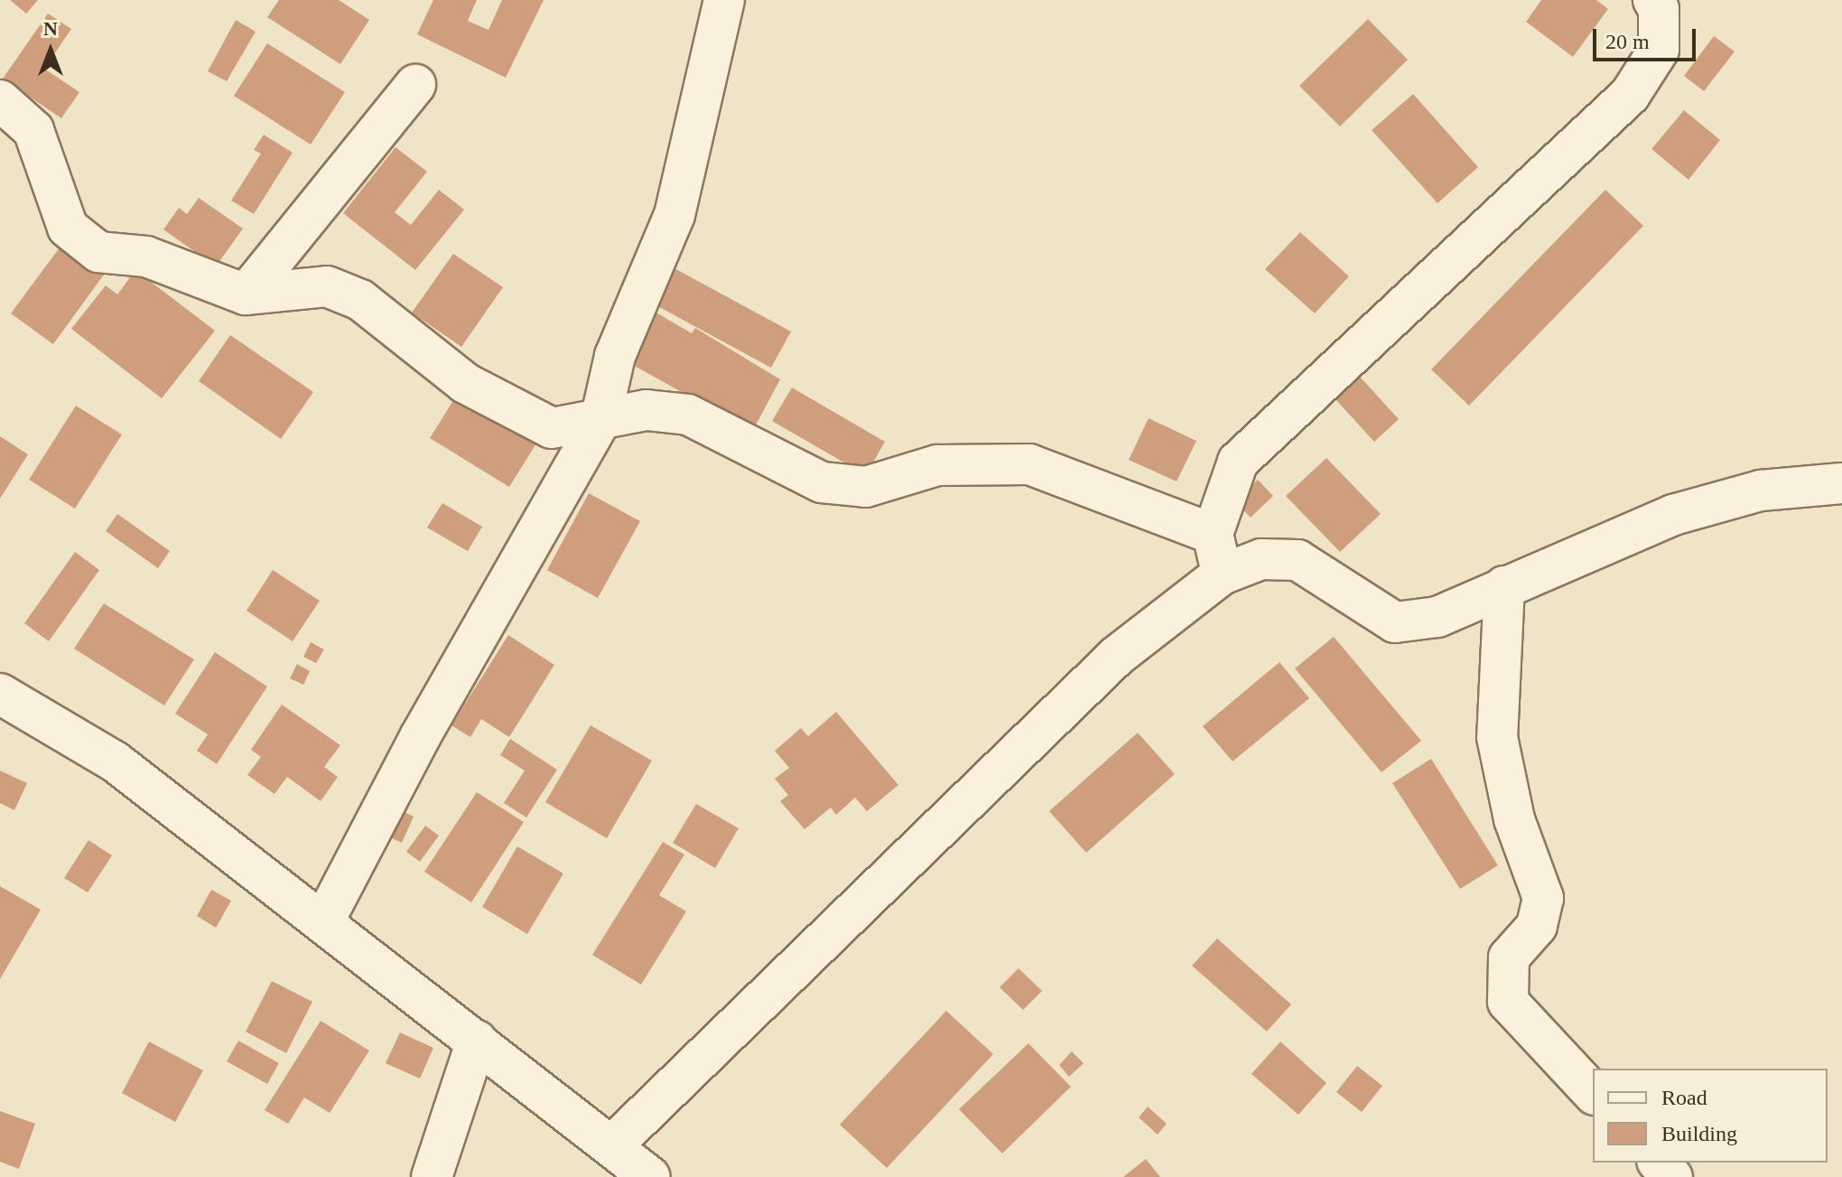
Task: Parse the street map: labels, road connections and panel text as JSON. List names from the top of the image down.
{
  "legend": ["Road", "Building"],
  "scale_bar": "20 m",
  "north": "top"
}
